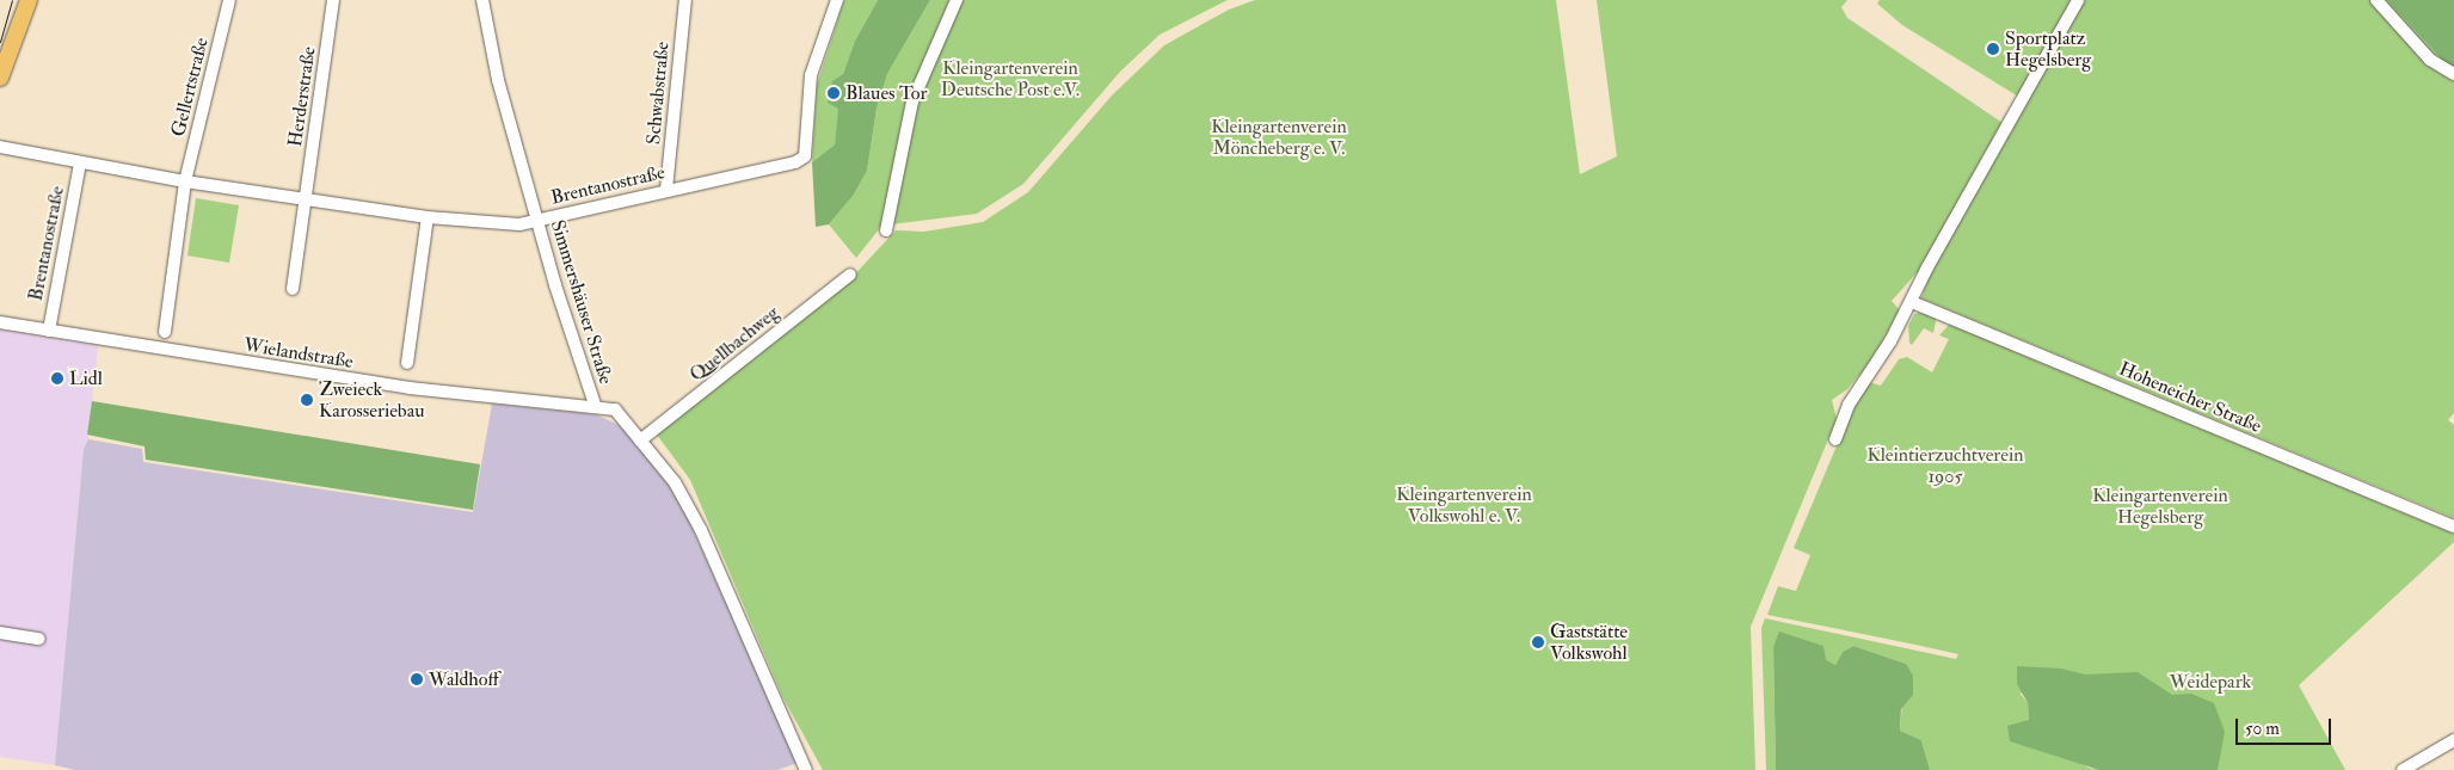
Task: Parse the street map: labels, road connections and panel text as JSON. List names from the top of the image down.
{
  "streets": {
    "street": [
      "Gellertstraße",
      "Schwabstraße",
      "Herderstraße",
      "Brentanostraße",
      "Simmershäuser Straße",
      "Quellbachweg",
      "Wielandstraße",
      "Hoheneicher Straße"
    ]
  },
  "crossings": [
    ["Gellertstraße", "Brentanostraße"],
    ["Schwabstraße", "Brentanostraße"],
    ["Herderstraße", "Brentanostraße"],
    ["Brentanostraße", "Simmershäuser Straße"],
    ["Brentanostraße", "Wielandstraße"],
    ["Simmershäuser Straße", "Quellbachweg"],
    ["Simmershäuser Straße", "Wielandstraße"]
  ],
  "parks": [
    "Kleingartenverein Deutsche Post e.V.",
    "Kleingartenverein Möncheberg e. V.",
    "Kleintierzuchtverein 1905",
    "Kleingartenverein Volkswohl e. V.",
    "Kleingartenverein Hegelsberg",
    "Weidepark"
  ],
  "places": [
    "Sportplatz Hegelsberg",
    "Blaues Tor",
    "Lidl",
    "Zweieck Karosseriebau",
    "Gaststätte Volkswohl",
    "Waldhoff"
  ],
  "scale_bar": "50 m"
}
